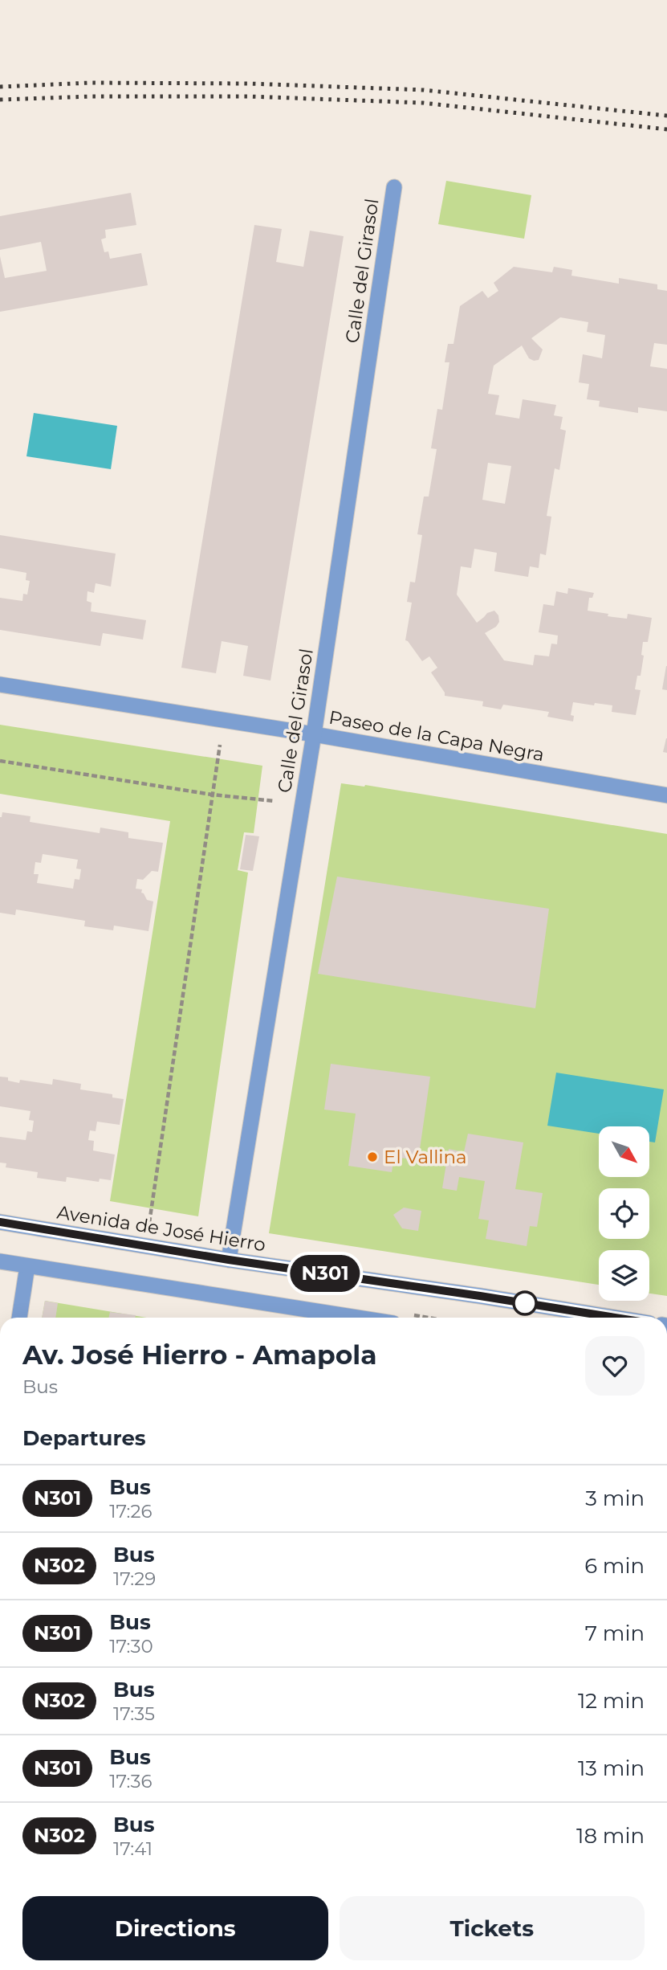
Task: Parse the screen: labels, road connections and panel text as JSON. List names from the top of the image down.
{
  "streets": {
    "street": ["Calle del Girasol", "Paseo de la Capa Negra", "Avenida de José Hierro"]
  },
  "crossings": [
    ["Calle del Girasol", "Paseo de la Capa Negra"],
    ["Calle del Girasol", "Avenida de José Hierro"]
  ],
  "places": ["El Vallina"],
  "lines": ["bus line N301"],
  "north": "bottom right",
  "page": {
    "on_map": "N301",
    "heading": [
      ["Av. José Hierro - Amapola", "Bus"],
      "Departures"
    ],
    "list": [
      {
        "mark": "N301",
        "name": "Bus",
        "note": "17:26",
        "value": "3 min"
      },
      {
        "mark": "N302",
        "name": "Bus",
        "note": "17:29",
        "value": "6 min"
      },
      {
        "mark": "N301",
        "name": "Bus",
        "note": "17:30",
        "value": "7 min"
      },
      {
        "mark": "N302",
        "name": "Bus",
        "note": "17:35",
        "value": "12 min"
      },
      {
        "mark": "N301",
        "name": "Bus",
        "note": "17:36",
        "value": "13 min"
      },
      {
        "mark": "N302",
        "name": "Bus",
        "note": "17:41",
        "value": "18 min"
      }
    ],
    "buttons": ["Directions", "Tickets"]
  }
}
